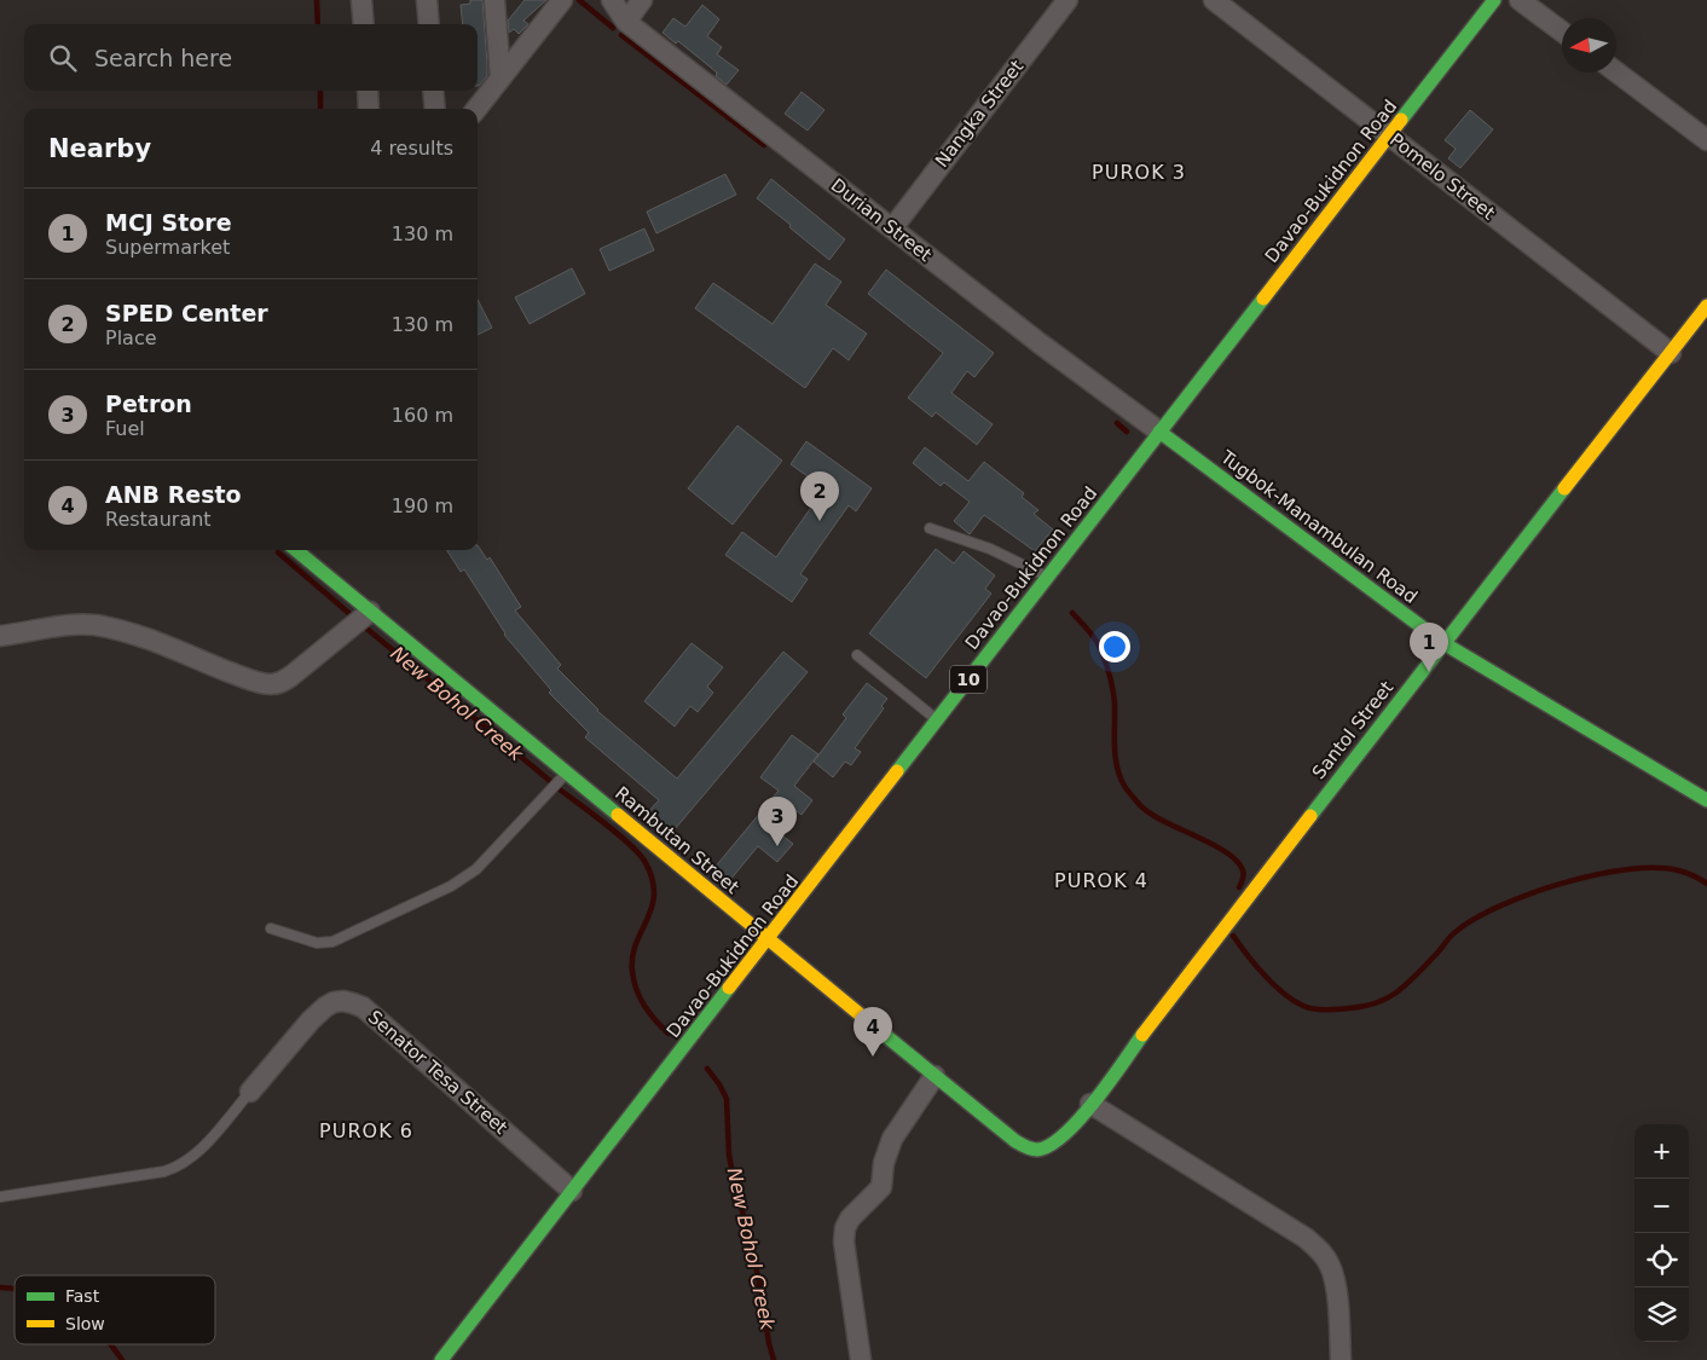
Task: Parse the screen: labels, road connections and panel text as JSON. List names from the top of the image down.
{
  "streets": {
    "main road": [
      "Davao-Bukidnon Road",
      "Tugbok-Manambulan Road",
      "10",
      "Santol Street",
      "Rambutan Street"
    ],
    "street": [
      "Nangka Street",
      "Pomelo Street",
      "Durian Street",
      "Senator Tesa Street"
    ]
  },
  "crossings": [
    ["Nangka Street", "Durian Street"],
    ["Pomelo Street", "Davao-Bukidnon Road"],
    ["Pomelo Street", "Santol Street"],
    ["Davao-Bukidnon Road", "Durian Street"],
    ["Davao-Bukidnon Road", "Tugbok-Manambulan Road"],
    ["Davao-Bukidnon Road", "Rambutan Street"],
    ["Davao-Bukidnon Road", "Senator Tesa Street"],
    ["Durian Street", "Tugbok-Manambulan Road"],
    ["Tugbok-Manambulan Road", "Santol Street"],
    ["Santol Street", "Rambutan Street"]
  ],
  "districts": ["PUROK 3", "PUROK 4", "PUROK 6"],
  "water": ["New Bohol Creek"],
  "legend": ["Fast", "Slow"],
  "north": "left",
  "page": {
    "search": "Search here",
    "heading": ["Nearby", "4 results"],
    "list": [
      {
        "mark": "1",
        "name": "MCJ Store",
        "note": "Supermarket",
        "value": "130 m"
      },
      {
        "mark": "2",
        "name": "SPED Center",
        "note": "Place",
        "value": "130 m"
      },
      {
        "mark": "3",
        "name": "Petron",
        "note": "Fuel",
        "value": "160 m"
      },
      {
        "mark": "4",
        "name": "ANB Resto",
        "note": "Restaurant",
        "value": "190 m"
      }
    ],
    "pins": [
      "2",
      "1",
      "3",
      "4"
    ],
    "map_buttons": ["+", "−"]
  }
}
